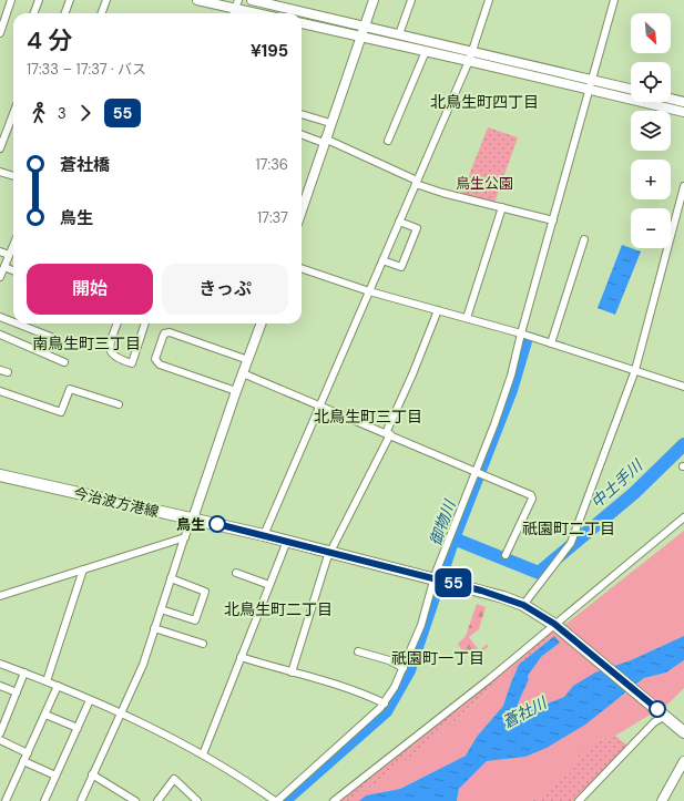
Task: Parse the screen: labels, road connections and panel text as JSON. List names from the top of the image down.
{
  "streets": {
    "main road": ["今治波方港線"]
  },
  "districts": [
    "北鳥生町四丁目",
    "南鳥生町三丁目",
    "北鳥生町三丁目",
    "祇園町二丁目",
    "北鳥生町二丁目",
    "祇園町一丁目"
  ],
  "water": ["中土手川", "御物川", "蒼社川"],
  "parks": ["鳥生公園"],
  "places": ["鳥生"],
  "lines": ["bus line 55"],
  "north": "bottom right",
  "page": {
    "on_map": "55",
    "map_buttons": ["+", "−"],
    "heading": ["4 分", "17:33 – 17:37 · バス", "¥195"],
    "legs": ["3", "55"],
    "list": [
      {
        "name": "蒼社橋",
        "value": "17:36"
      },
      {
        "name": "鳥生",
        "value": "17:37"
      }
    ],
    "buttons": ["開始", "きっぷ"]
  }
}
